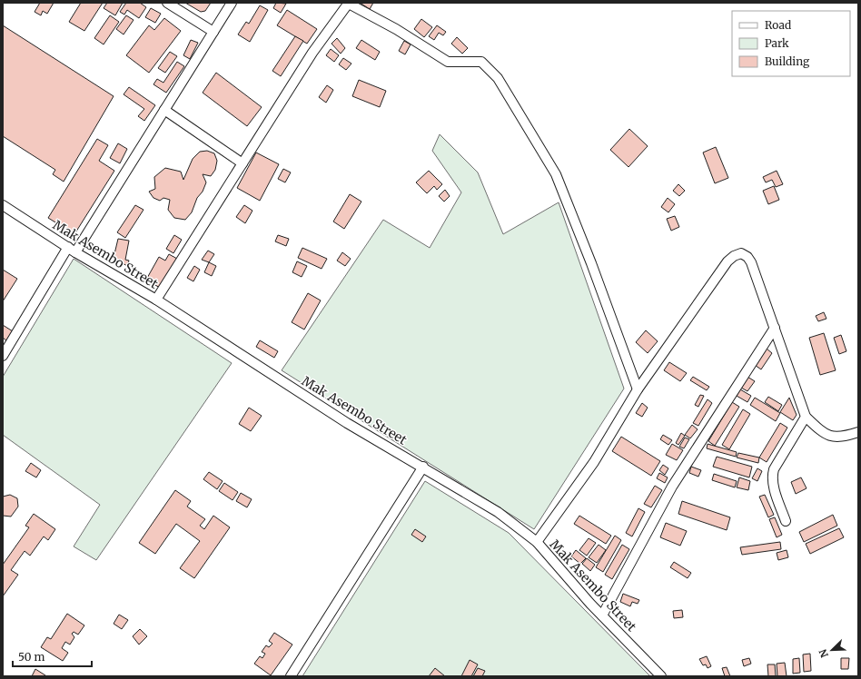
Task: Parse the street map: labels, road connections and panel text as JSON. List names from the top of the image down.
{
  "streets": {
    "street": ["Mak Asembo Street"]
  },
  "legend": ["Road", "Park", "Building"],
  "scale_bar": "50 m",
  "north": "bottom left"
}
